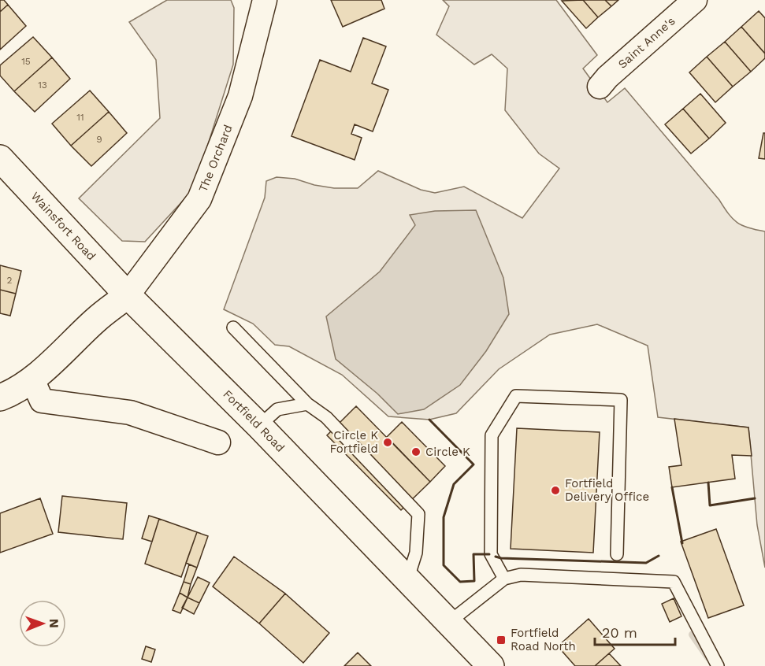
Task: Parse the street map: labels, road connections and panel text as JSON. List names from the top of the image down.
{
  "streets": {
    "main road": ["Wainsfort Road", "Fortfield Road"],
    "street": ["Saint Anne's", "The Orchard"]
  },
  "crossings": [
    ["The Orchard", "Wainsfort Road"],
    ["The Orchard", "Fortfield Road"],
    ["Wainsfort Road", "Fortfield Road"]
  ],
  "places": {
    "other": ["Circle K Fortfield", "Circle K", "Fortfield Delivery Office"],
    "transit": ["Fortfield Road North"]
  },
  "house_numbers": [
    "15",
    "13",
    "11",
    "9",
    "2"
  ],
  "scale_bar": "20 m",
  "north": "right"
}
